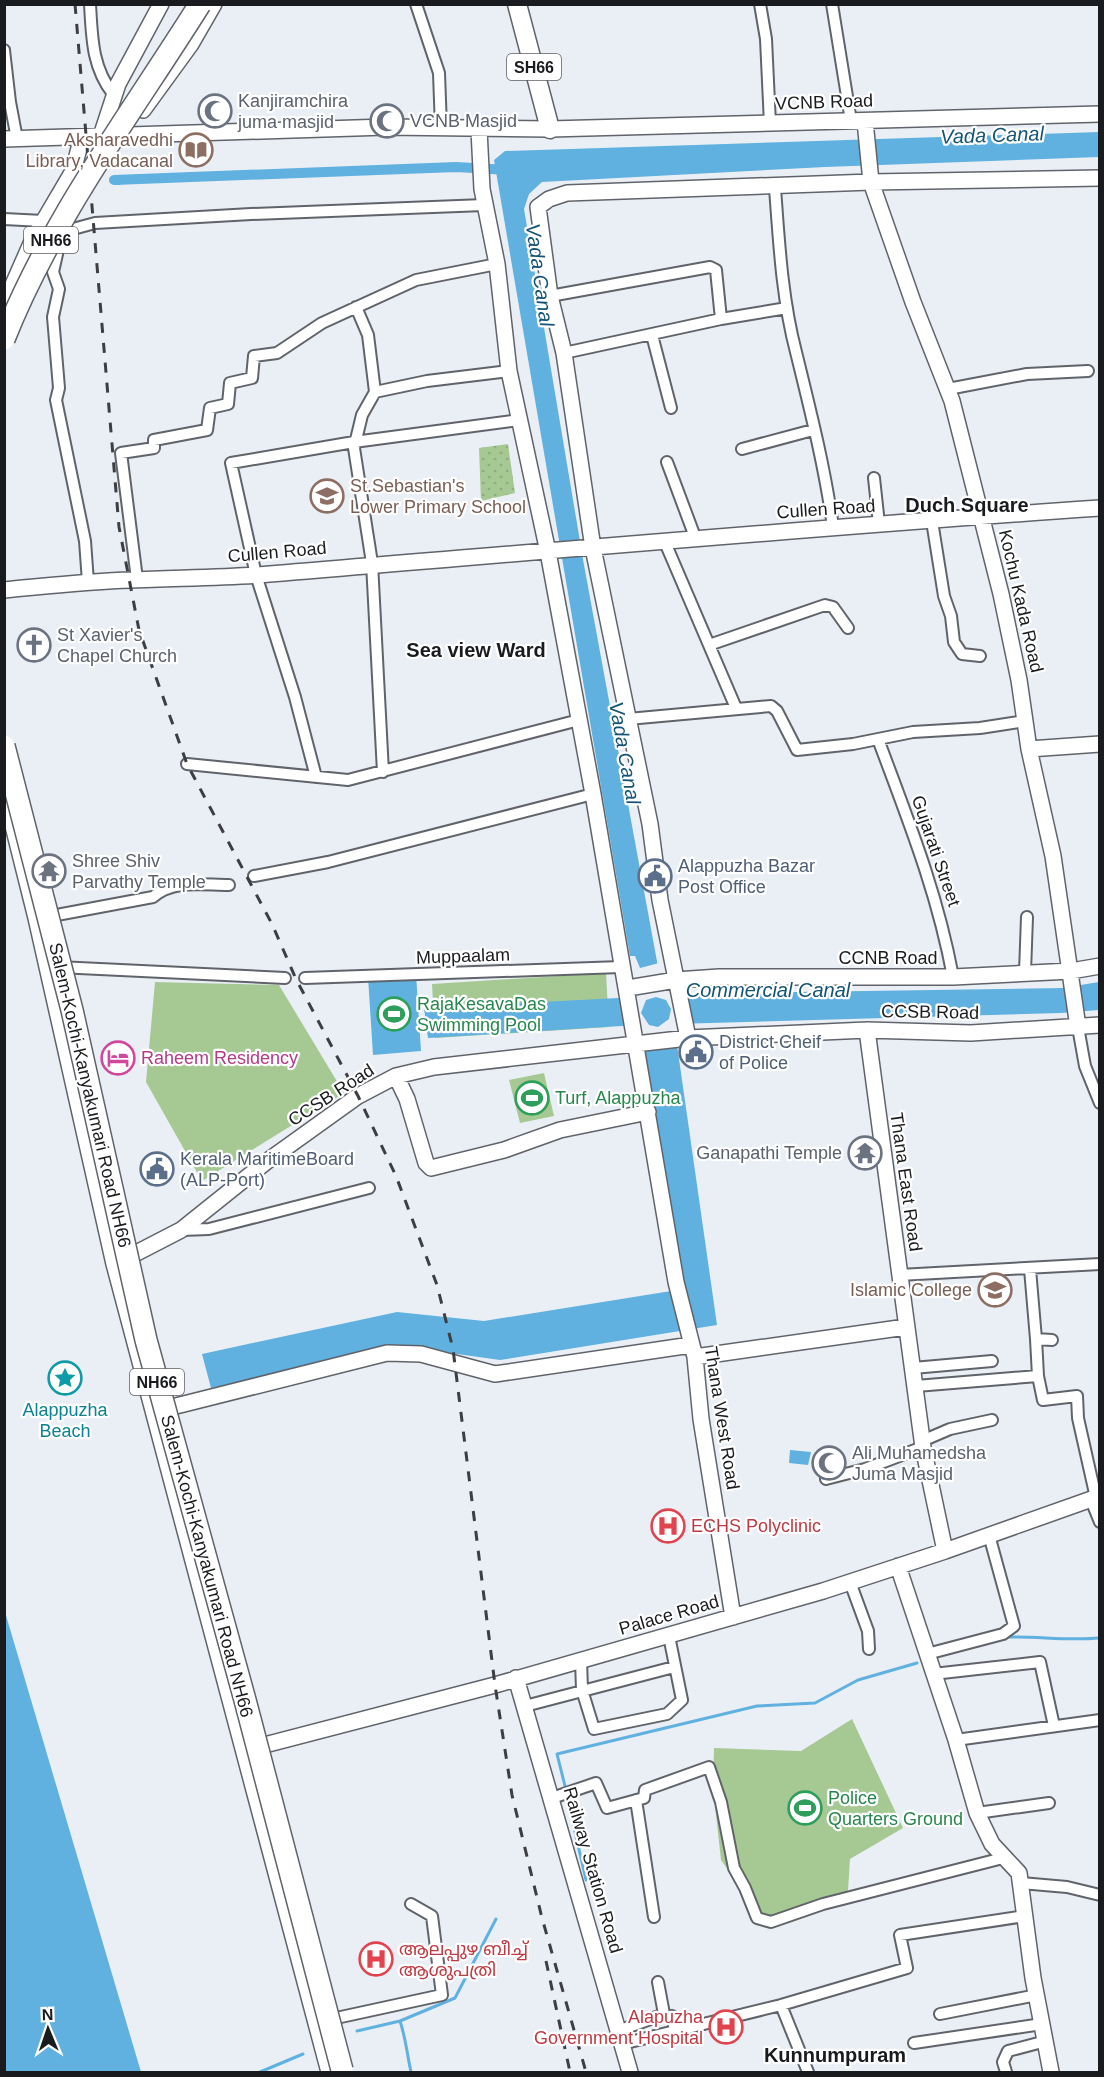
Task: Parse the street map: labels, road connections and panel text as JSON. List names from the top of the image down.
{
  "streets": {
    "highway": ["NH66", "Salem-Kochi-Kanyakumari Road NH66"],
    "main road": [
      "SH66",
      "VCNB Road",
      "Cullen Road",
      "Kochu Kada Road",
      "CCNB Road",
      "CCSB Road",
      "Thana East Road",
      "Thana West Road",
      "Palace Road",
      "Railway Station Road"
    ],
    "street": ["Gujarati Street", "Muppaalam"]
  },
  "crossings": [
    ["SH66", "VCNB Road"],
    ["VCNB Road", "NH66"],
    ["VCNB Road", "Kochu Kada Road"],
    ["Cullen Road", "Kochu Kada Road"],
    ["Kochu Kada Road", "CCNB Road"],
    ["Kochu Kada Road", "CCSB Road"],
    ["Gujarati Street", "CCNB Road"],
    ["CCSB Road", "Thana East Road"],
    ["Thana East Road", "Palace Road"],
    ["Thana West Road", "Palace Road"],
    ["Palace Road", "Railway Station Road"]
  ],
  "districts": ["Duch Square", "Sea view Ward", "Kunnumpuram"],
  "water": ["Vada Canal", "Commercial Canal"],
  "places": {
    "mosque": ["Kanjiramchira juma masjid", "VCNB Masjid", "Ali Muhamedsha Juma Masjid"],
    "library": ["Aksharavedhi Library, Vadacanal"],
    "school or university": ["St.Sebastian's Lower Primary School", "Islamic College"],
    "church": ["St Xavier's Chapel Church"],
    "temple": ["Shree Shiv Parvathy Temple", "Ganapathi Temple"],
    "public building": ["Alappuzha Bazar Post Office", "District Cheif of Police", "Kerala MaritimeBoard (ALP-Port)"],
    "sports": ["RajaKesavaDas Swimming Pool", "Turf, Alappuzha", "Police Quarters Ground"],
    "hotel": ["Raheem Residency"],
    "place": ["Alappuzha Beach"],
    "hospital": ["ECHS Polyclinic", "ആലപ്പുഴ ബീച്ച് ആശുപത്രി", "Alapuzha Government Hospital"]
  },
  "north": "top"
}
